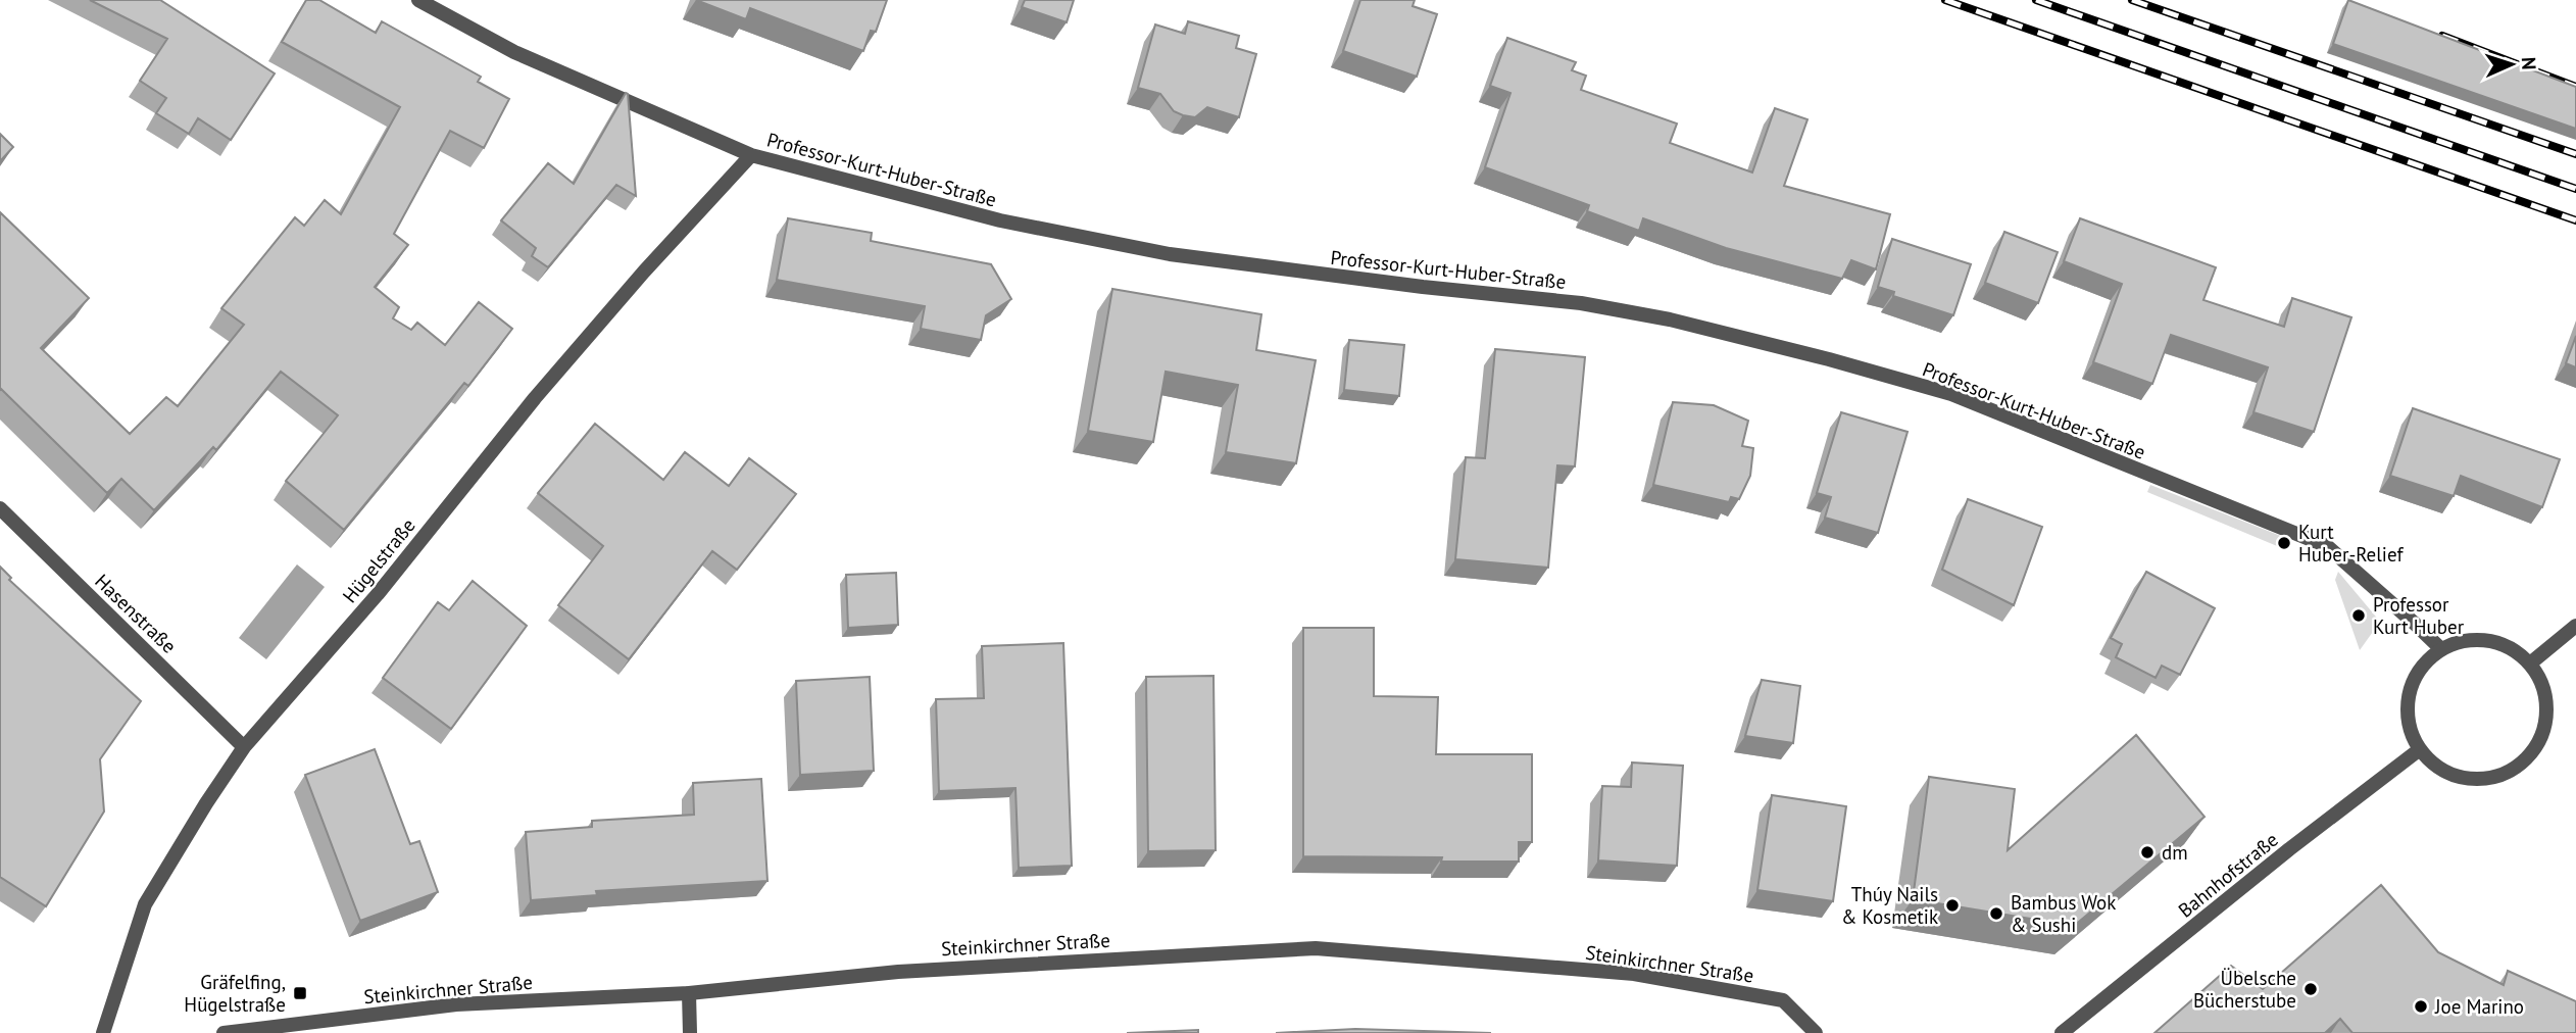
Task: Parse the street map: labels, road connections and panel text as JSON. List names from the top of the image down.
{
  "streets": {
    "street": [
      "Professor-Kurt-Huber-Straße",
      "Hügelstraße",
      "Hasenstraße",
      "Bahnhofstraße",
      "Steinkirchner Straße"
    ]
  },
  "crossings": [
    ["Professor-Kurt-Huber-Straße", "Hügelstraße"],
    ["Professor-Kurt-Huber-Straße", "Bahnhofstraße"],
    ["Hügelstraße", "Hasenstraße"]
  ],
  "places": {
    "other": [
      "Kurt Huber-Relief",
      "Professor Kurt Huber",
      "dm",
      "Thúy Nails & Kosmetik",
      "Bambus Wok & Sushi",
      "Übelsche Bücherstube",
      "Joe Marino"
    ],
    "transit": ["Gräfelfing, Hügelstraße"]
  },
  "north": "right"
}
